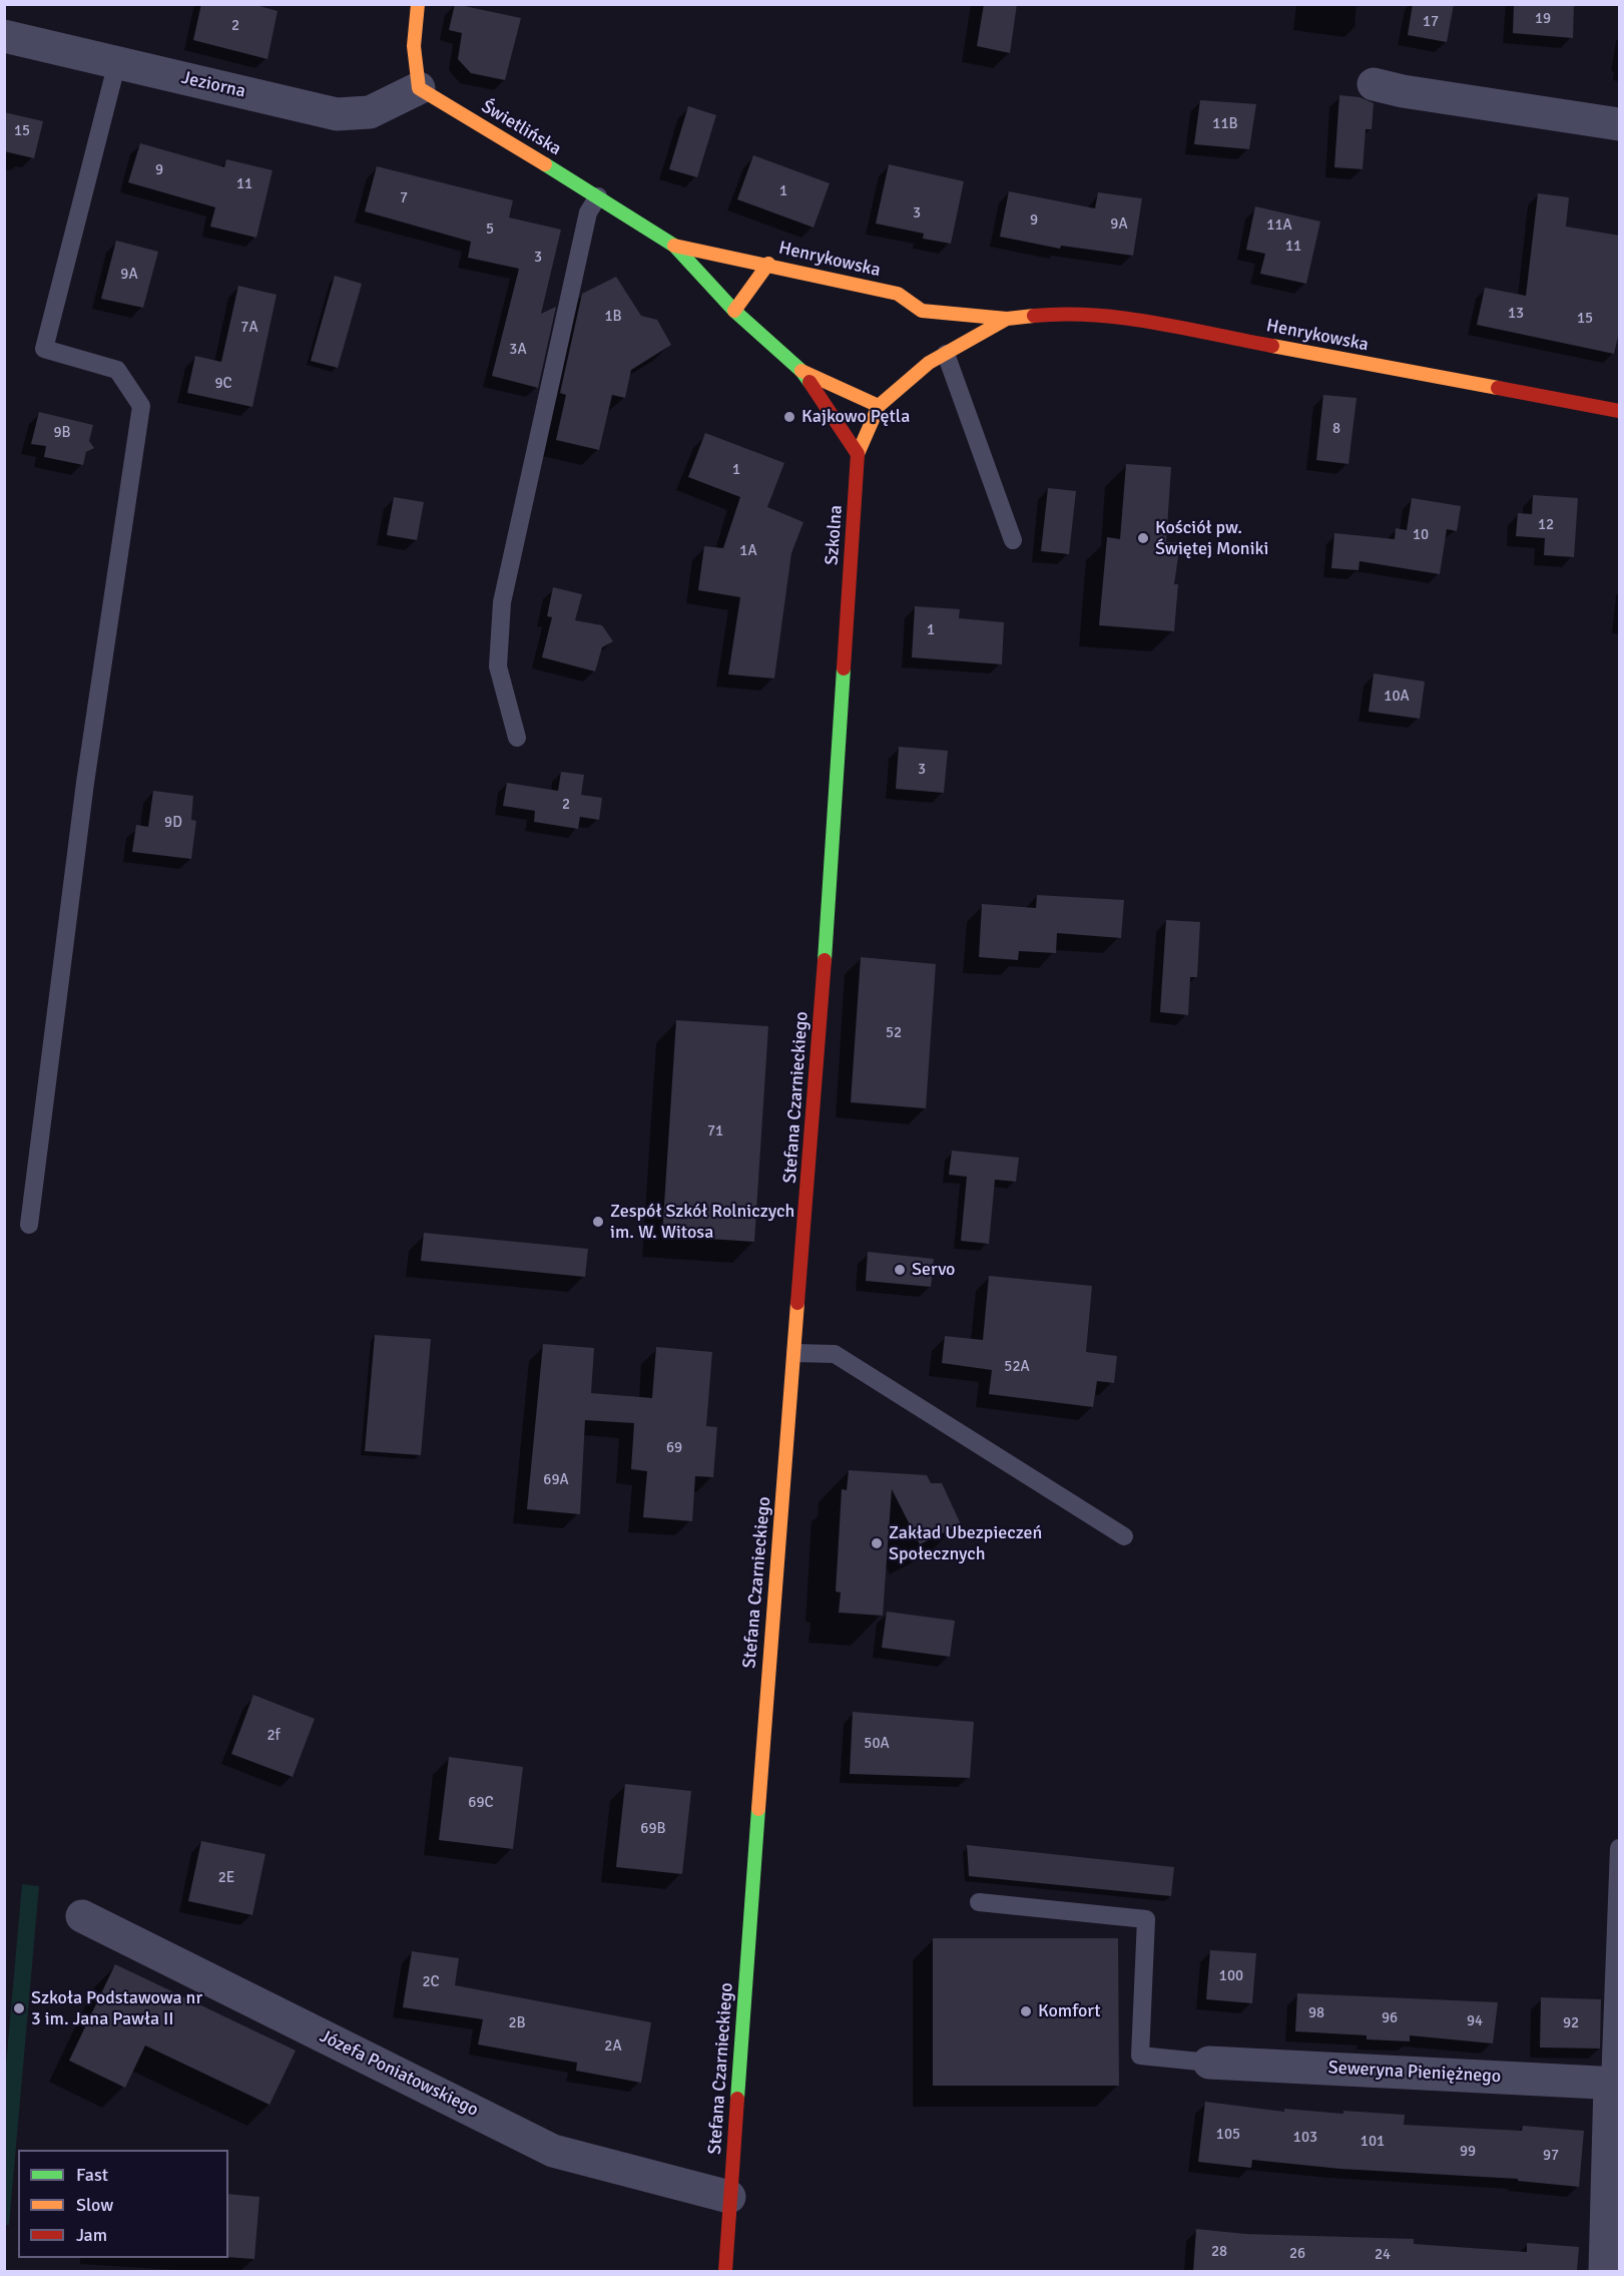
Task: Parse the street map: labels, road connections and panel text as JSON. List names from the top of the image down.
{
  "streets": {
    "street": [
      "Jeziorna",
      "Świetlińska",
      "Henrykowska",
      "Szkolna",
      "Stefana Czarnieckiego",
      "Seweryna Pieniężnego",
      "Józefa Poniatowskiego"
    ]
  },
  "crossings": [
    ["Jeziorna", "Świetlińska"],
    ["Świetlińska", "Henrykowska"],
    ["Henrykowska", "Szkolna"],
    ["Szkolna", "Stefana Czarnieckiego"],
    ["Stefana Czarnieckiego", "Józefa Poniatowskiego"]
  ],
  "places": [
    "Kajkowo Pętla",
    "Kościół pw. Świętej Moniki",
    "Zespół Szkół Rolniczych im. W. Witosa",
    "Servo",
    "Zakład Ubezpieczeń Społecznych",
    "Szkoła Podstawowa nr 3 im. Jana Pawła II",
    "Komfort"
  ],
  "house_numbers": [
    "19",
    "17",
    "2",
    "11B",
    "15",
    "9",
    "11",
    "1",
    "7",
    "3",
    "9",
    "9A",
    "11A",
    "5",
    "11",
    "3",
    "9A",
    "13",
    "1B",
    "15",
    "7A",
    "3A",
    "9C",
    "8",
    "9B",
    "1",
    "12",
    "10",
    "1A",
    "1",
    "10A",
    "3",
    "2",
    "9D",
    "52",
    "71",
    "52A",
    "69",
    "69A",
    "2f",
    "50A",
    "69C",
    "69B",
    "2E",
    "100",
    "2C",
    "98",
    "96",
    "94",
    "2B",
    "92",
    "2A",
    "105",
    "103",
    "101",
    "99",
    "97",
    "28",
    "26",
    "24"
  ],
  "legend": ["Fast", "Slow", "Jam"]
}
